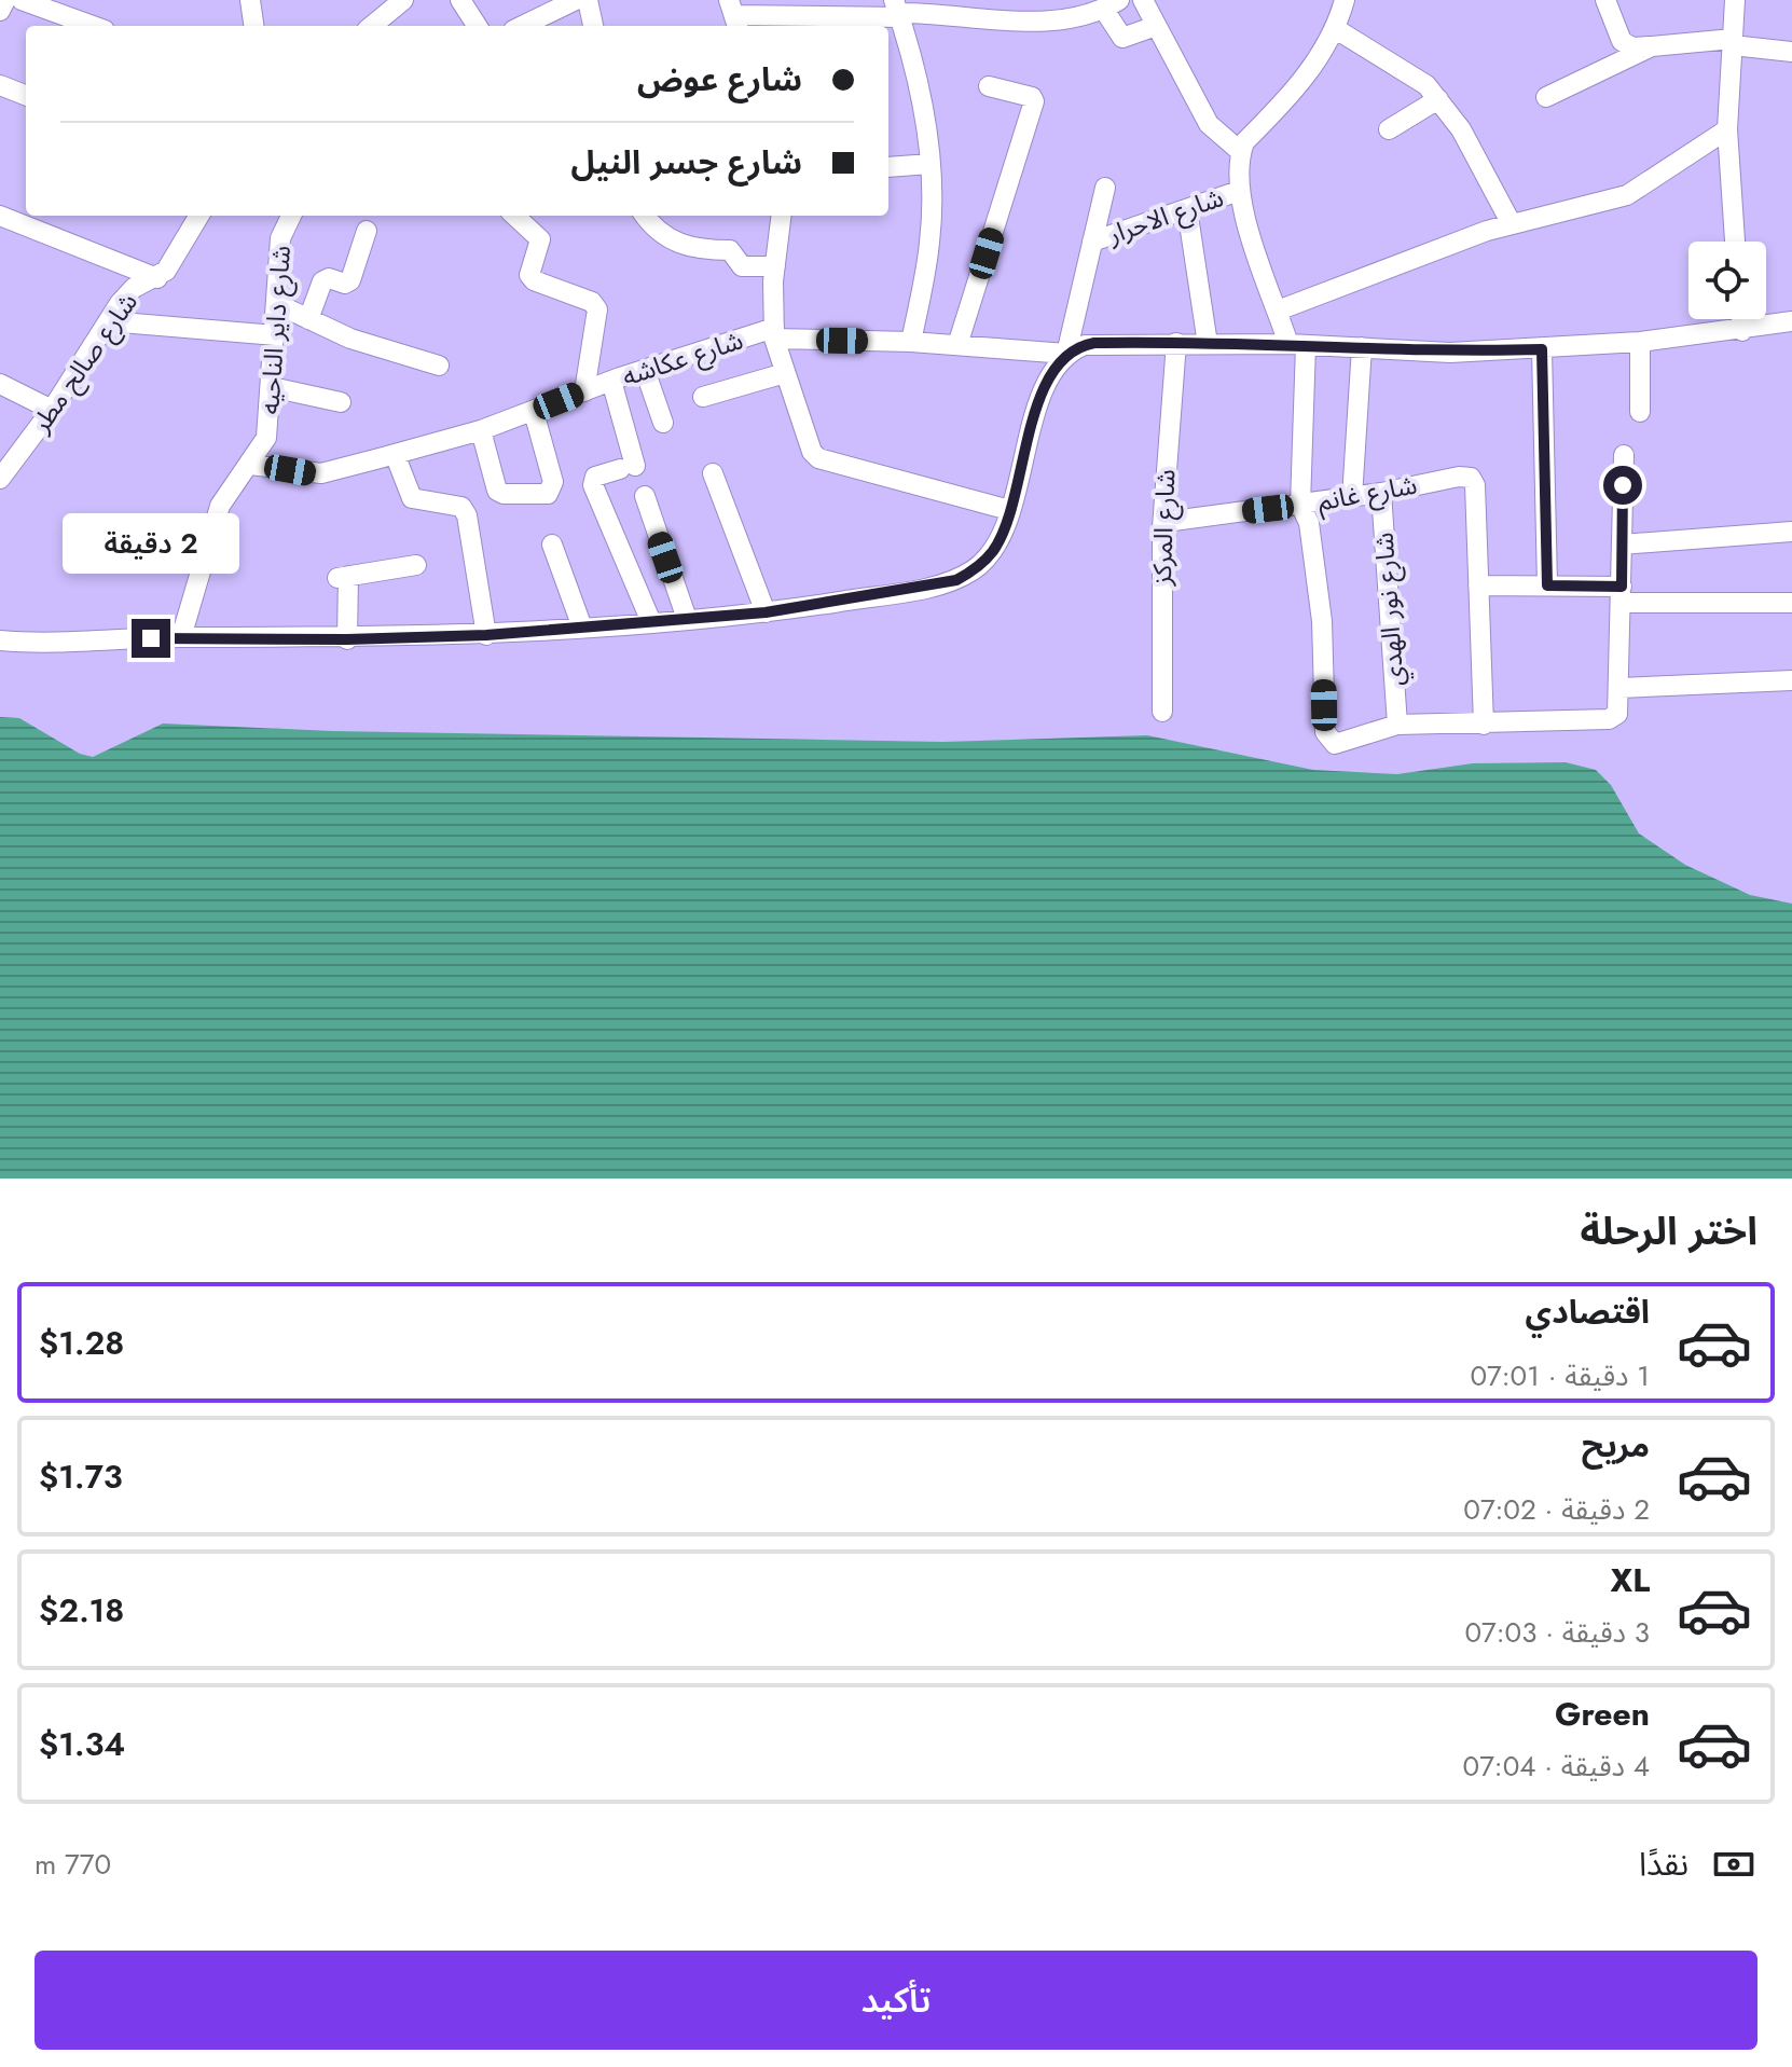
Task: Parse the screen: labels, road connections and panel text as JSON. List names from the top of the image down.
{
  "streets": {
    "street": [
      "شارع الاحرار",
      "شارع داير الناحيه",
      "شارع عكاشه",
      "شارع صالح مطر",
      "شارع غانم",
      "شارع المركز",
      "شارع نور الهدي"
    ]
  },
  "crossings": [
    ["شارع داير الناحيه", "شارع عكاشه"],
    ["شارع عكاشه", "شارع المركز"],
    ["شارع غانم", "شارع نور الهدي"]
  ],
  "page": {
    "banner": ["شارع عوض", "شارع جسر النيل"],
    "bubble": "2 دقيقة",
    "heading": "اختر الرحلة",
    "list": [
      {
        "name": "اقتصادي",
        "note": "1 دقيقة · 07:01",
        "value": "$1.28"
      },
      {
        "name": "مريح",
        "note": "2 دقيقة · 07:02",
        "value": "$1.73"
      },
      {
        "name": "XL",
        "note": "3 دقيقة · 07:03",
        "value": "$2.18"
      },
      {
        "name": "Green",
        "note": "4 دقيقة · 07:04",
        "value": "$1.34"
      }
    ],
    "pay": ["نقدًا", "770 m"],
    "buttons": "تأكيد"
  }
}
